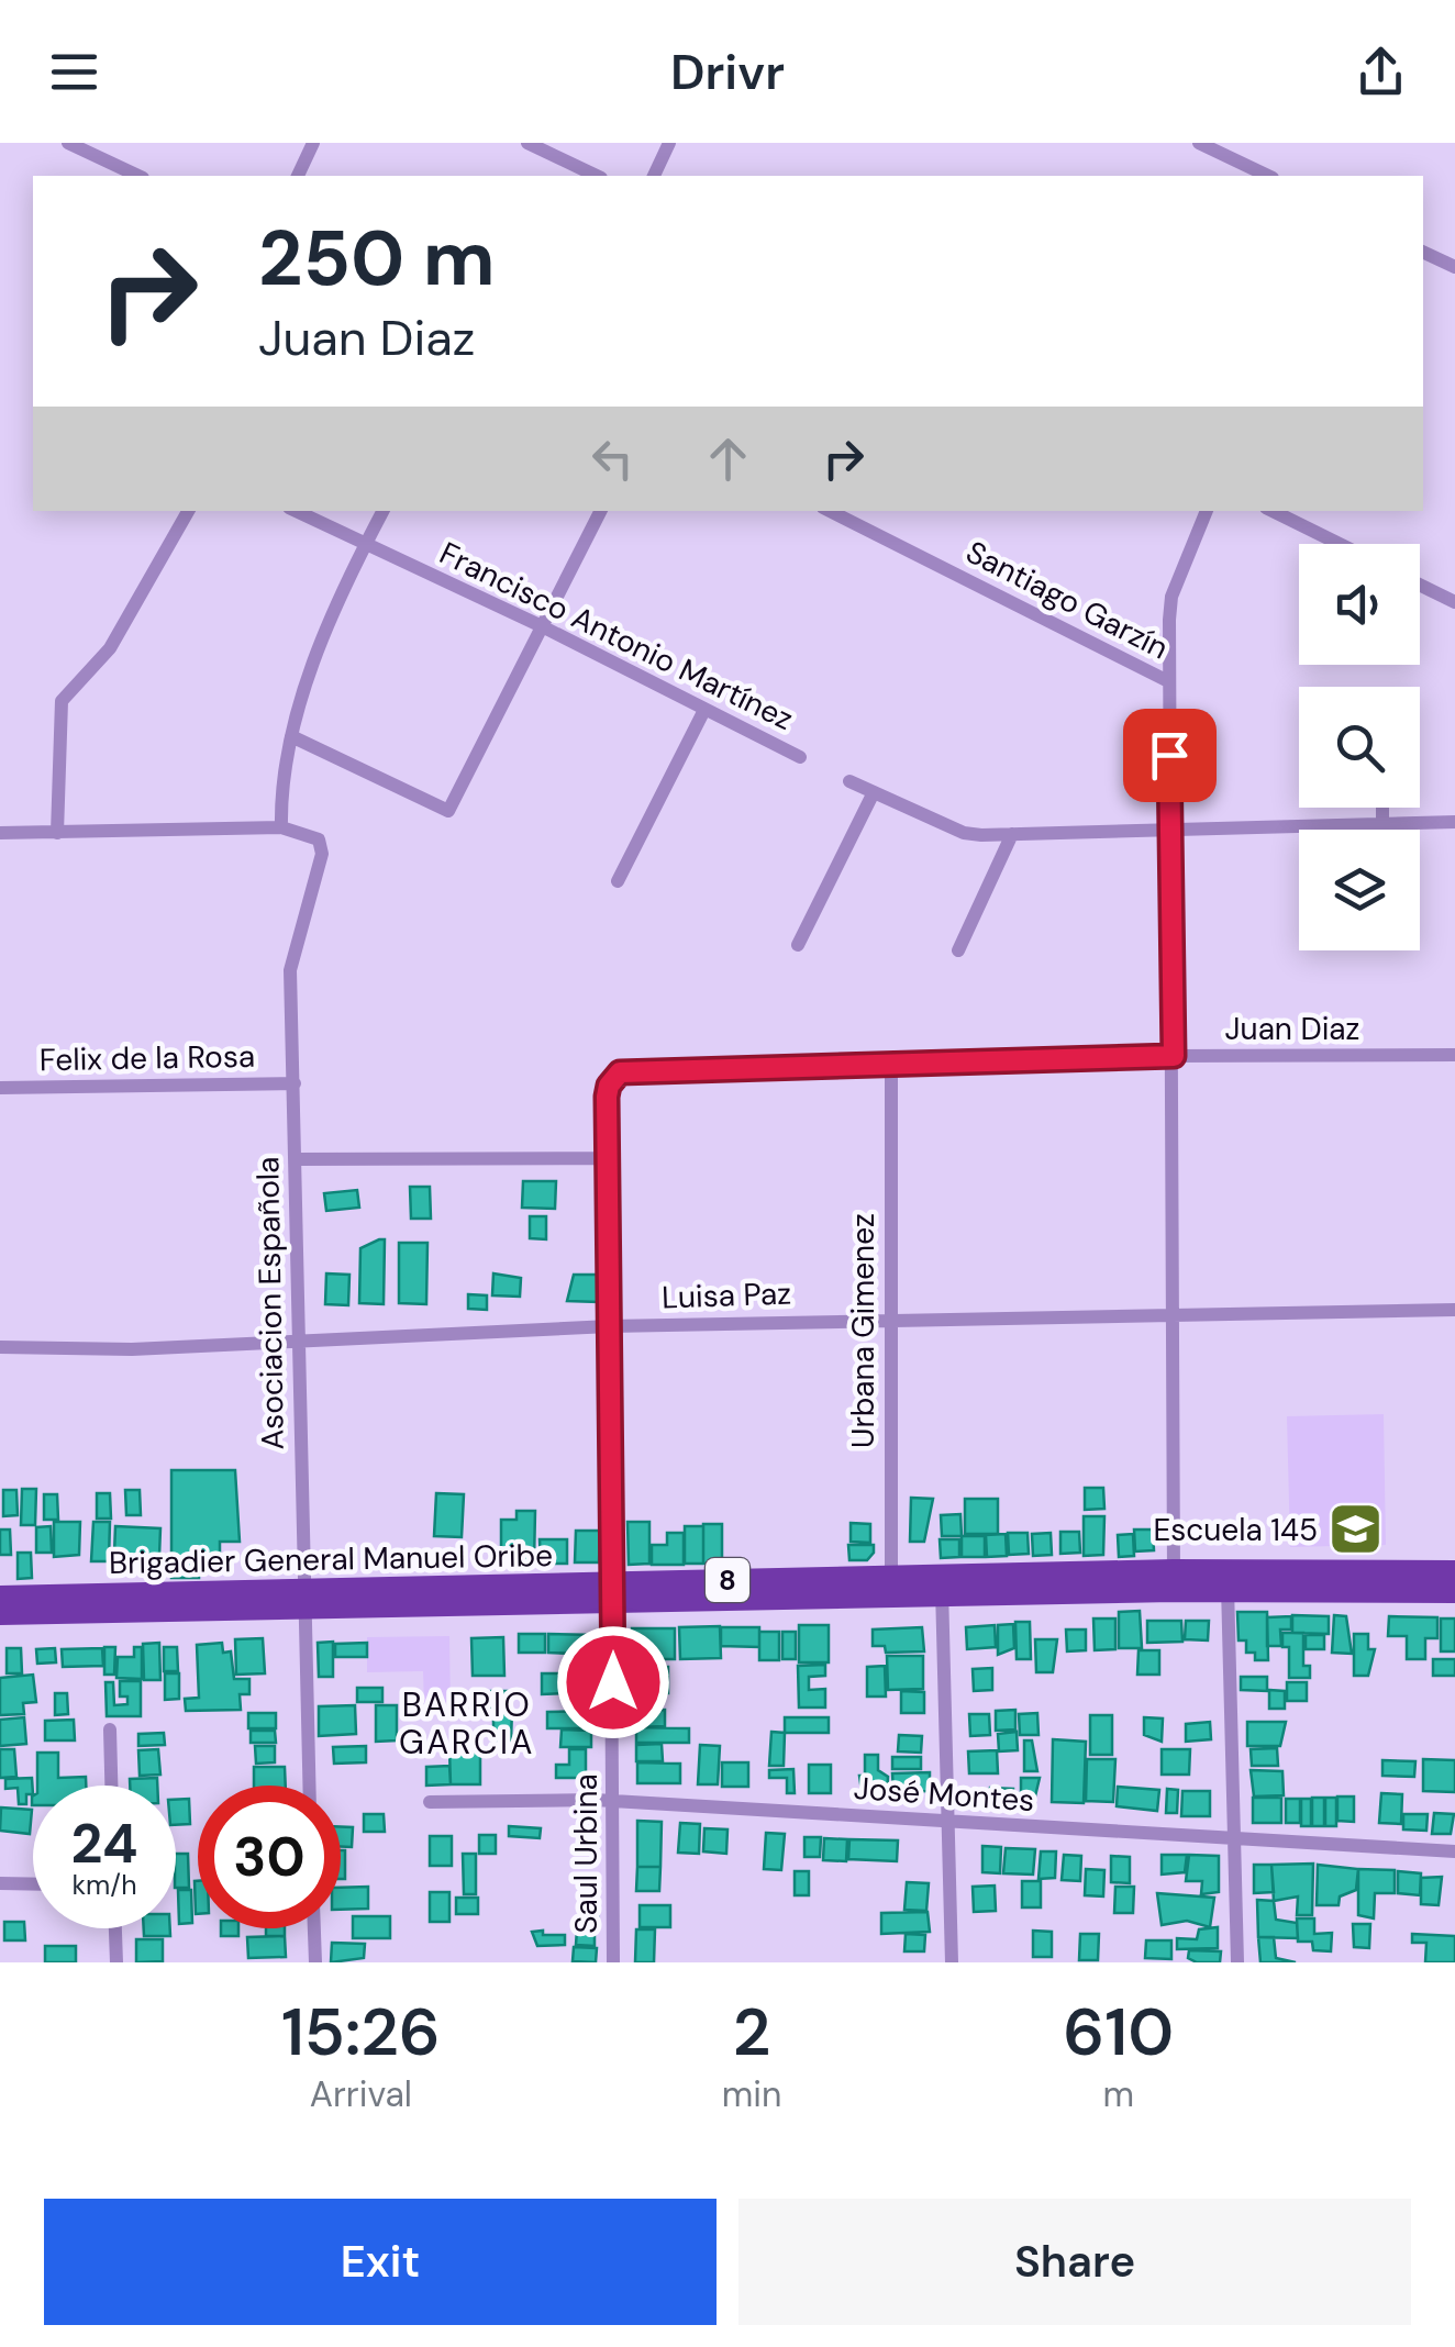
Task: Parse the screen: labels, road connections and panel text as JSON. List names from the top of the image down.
{
  "streets": {
    "main road": ["Brigadier General Manuel Oribe", "8"],
    "street": [
      "Santiago Garzín",
      "Francisco Antonio Martínez",
      "Juan Diaz",
      "Felix de la Rosa",
      "Luisa Paz",
      "Asociacion Española",
      "Urbana Gimenez",
      "José Montes",
      "Saul Urbina"
    ]
  },
  "crossings": [
    ["Juan Diaz", "Urbana Gimenez"],
    ["Juan Diaz", "Saul Urbina"],
    ["Felix de la Rosa", "Asociacion Española"],
    ["Luisa Paz", "Asociacion Española"],
    ["Luisa Paz", "Urbana Gimenez"],
    ["Luisa Paz", "Saul Urbina"],
    ["Asociacion Española", "Brigadier General Manuel Oribe"],
    ["Urbana Gimenez", "Brigadier General Manuel Oribe"],
    ["Brigadier General Manuel Oribe", "Saul Urbina"],
    ["José Montes", "Saul Urbina"]
  ],
  "districts": ["BARRIO GARCIA"],
  "places": {
    "school or university": ["Escuela 145"]
  },
  "page": {
    "header": "Drivr",
    "turn": ["250 m", "Juan Diaz"],
    "speed": "24 km/h",
    "limit": "30",
    "eta": [
      "15:26",
      "Arrival",
      "2",
      "min",
      "610",
      "m"
    ],
    "buttons": ["Exit", "Share"]
  }
}
